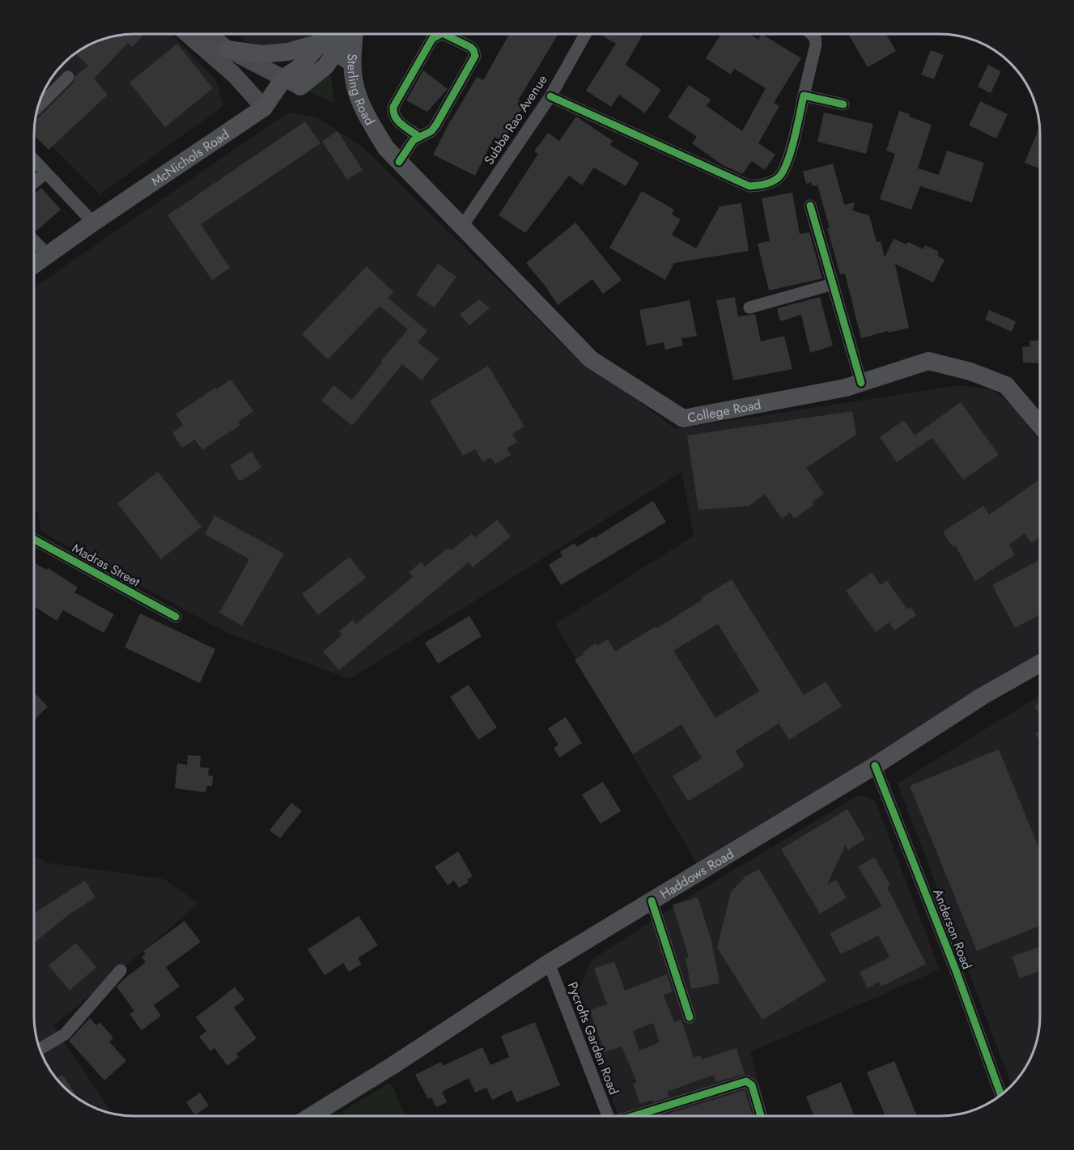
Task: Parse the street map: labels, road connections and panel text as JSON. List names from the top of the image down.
{
  "streets": {
    "main road": [
      "Sterling Road",
      "McNichols Road",
      "College Road",
      "Haddows Road"
    ],
    "street": [
      "Subba Rao Avenue",
      "Madras Street",
      "Anderson Road",
      "Pycrofts Garden Road"
    ]
  },
  "crossings": [
    ["Sterling Road", "College Road"],
    ["Subba Rao Avenue", "College Road"],
    ["Haddows Road", "Anderson Road"],
    ["Haddows Road", "Pycrofts Garden Road"]
  ]
}
